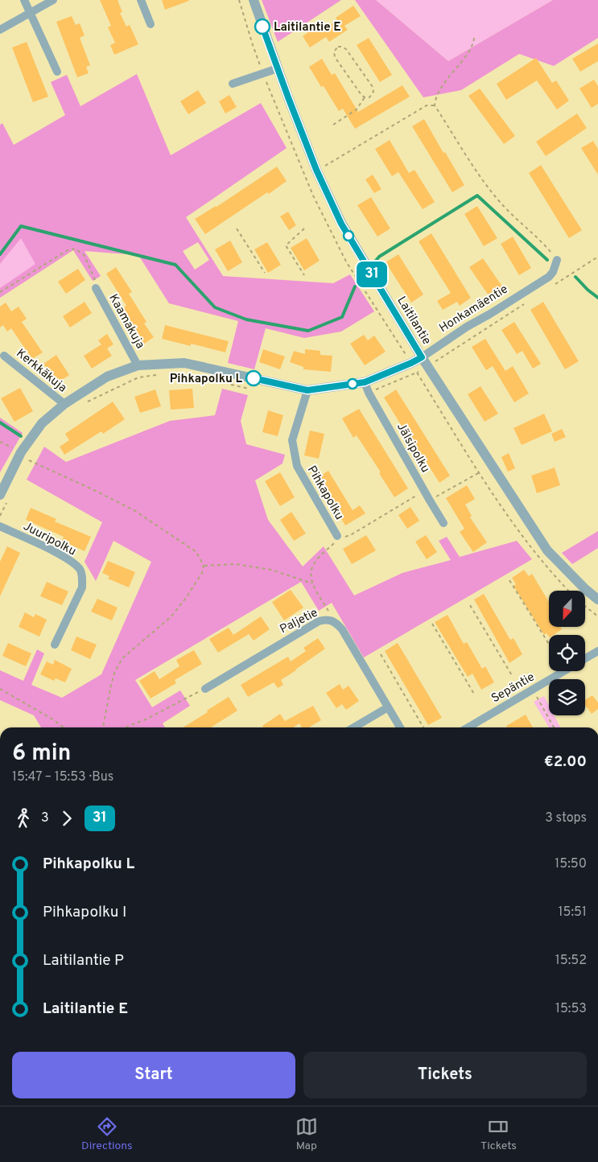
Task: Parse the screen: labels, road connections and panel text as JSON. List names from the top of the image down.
{
  "streets": {
    "street": [
      "Honkamäentie",
      "Laitilantie",
      "Kaamakuja",
      "Kerkkäkuja",
      "Jälsipolku",
      "Pihkapolku",
      "Juuripolku",
      "Paljetie",
      "Sepäntie"
    ]
  },
  "crossings": [
    ["Honkamäentie", "Laitilantie"],
    ["Honkamäentie", "Kaamakuja"],
    ["Honkamäentie", "Kerkkäkuja"],
    ["Honkamäentie", "Jälsipolku"],
    ["Honkamäentie", "Pihkapolku"]
  ],
  "places": ["Laitilantie E", "Pihkapolku L"],
  "lines": ["bus line 31"],
  "north": "bottom",
  "page": {
    "on_map": "31",
    "heading": ["6 min", "15:47 – 15:53 · Bus", "€2.00"],
    "legs": ["3", "31", "3 stops"],
    "list": [
      {
        "name": "Pihkapolku L",
        "value": "15:50"
      },
      {
        "name": "Pihkapolku I",
        "value": "15:51"
      },
      {
        "name": "Laitilantie P",
        "value": "15:52"
      },
      {
        "name": "Laitilantie E",
        "value": "15:53"
      }
    ],
    "buttons": ["Start", "Tickets"],
    "tabs": ["Directions", "Map", "Tickets"]
  }
}
